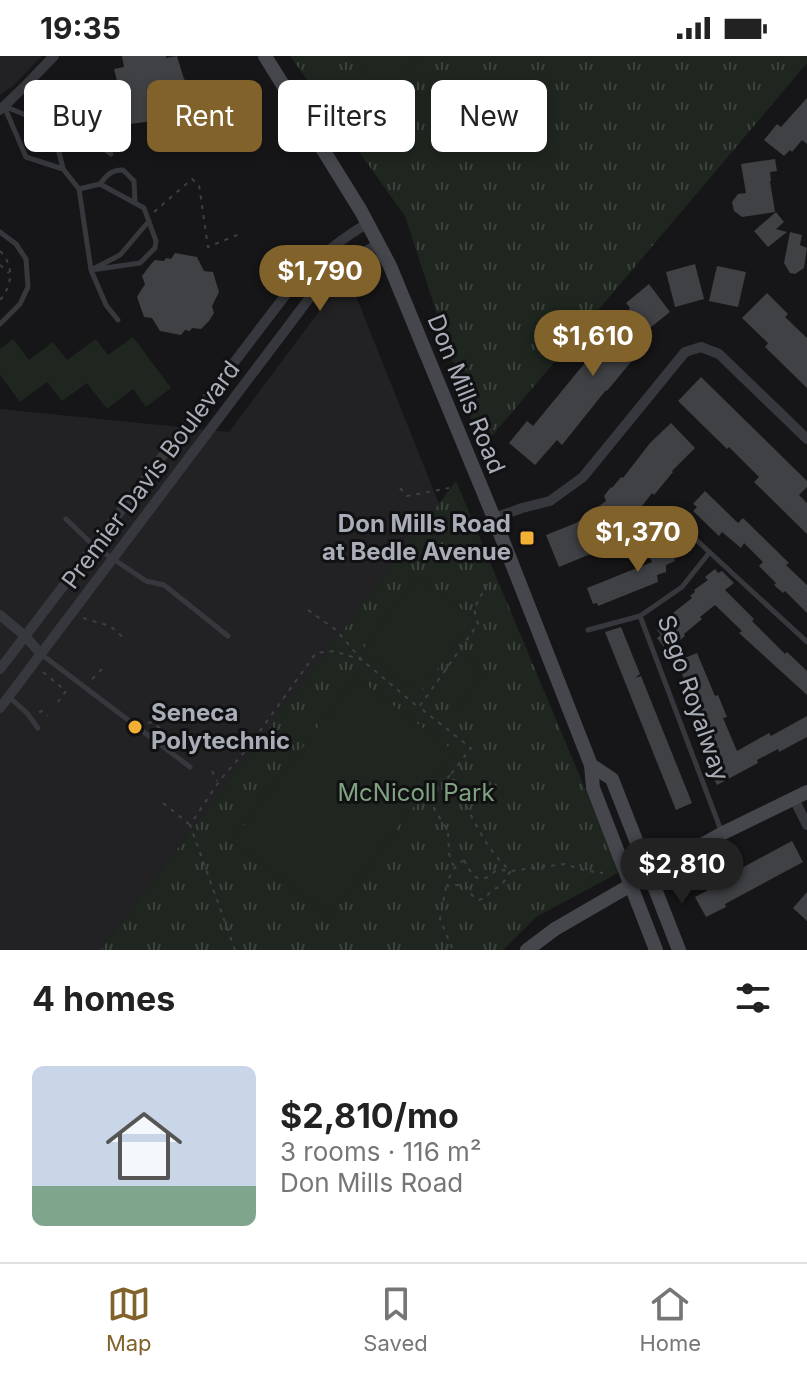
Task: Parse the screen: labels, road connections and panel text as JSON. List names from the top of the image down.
{
  "streets": {
    "main road": ["Don Mills Road"],
    "street": ["Premier Davis Boulevard"],
    "lane": ["Sego Royalway"]
  },
  "crossings": [
    ["Don Mills Road", "Premier Davis Boulevard"]
  ],
  "parks": ["McNicoll Park"],
  "places": {
    "transit": ["Don Mills Road at Bedle Avenue"],
    "other": ["Seneca Polytechnic"]
  },
  "page": {
    "status": "19:35",
    "chip": [
      "Buy",
      "Rent",
      "Filters",
      "New"
    ],
    "price": [
      "$1,790",
      "$1,610",
      "$1,370",
      "$2,810"
    ],
    "heading": "4 homes",
    "list": [
      {
        "name": "$2,810/mo",
        "note": "3 rooms · 116 m² · Don Mills Road"
      }
    ],
    "tabs": ["Map", "Saved", "Home"]
  }
}
